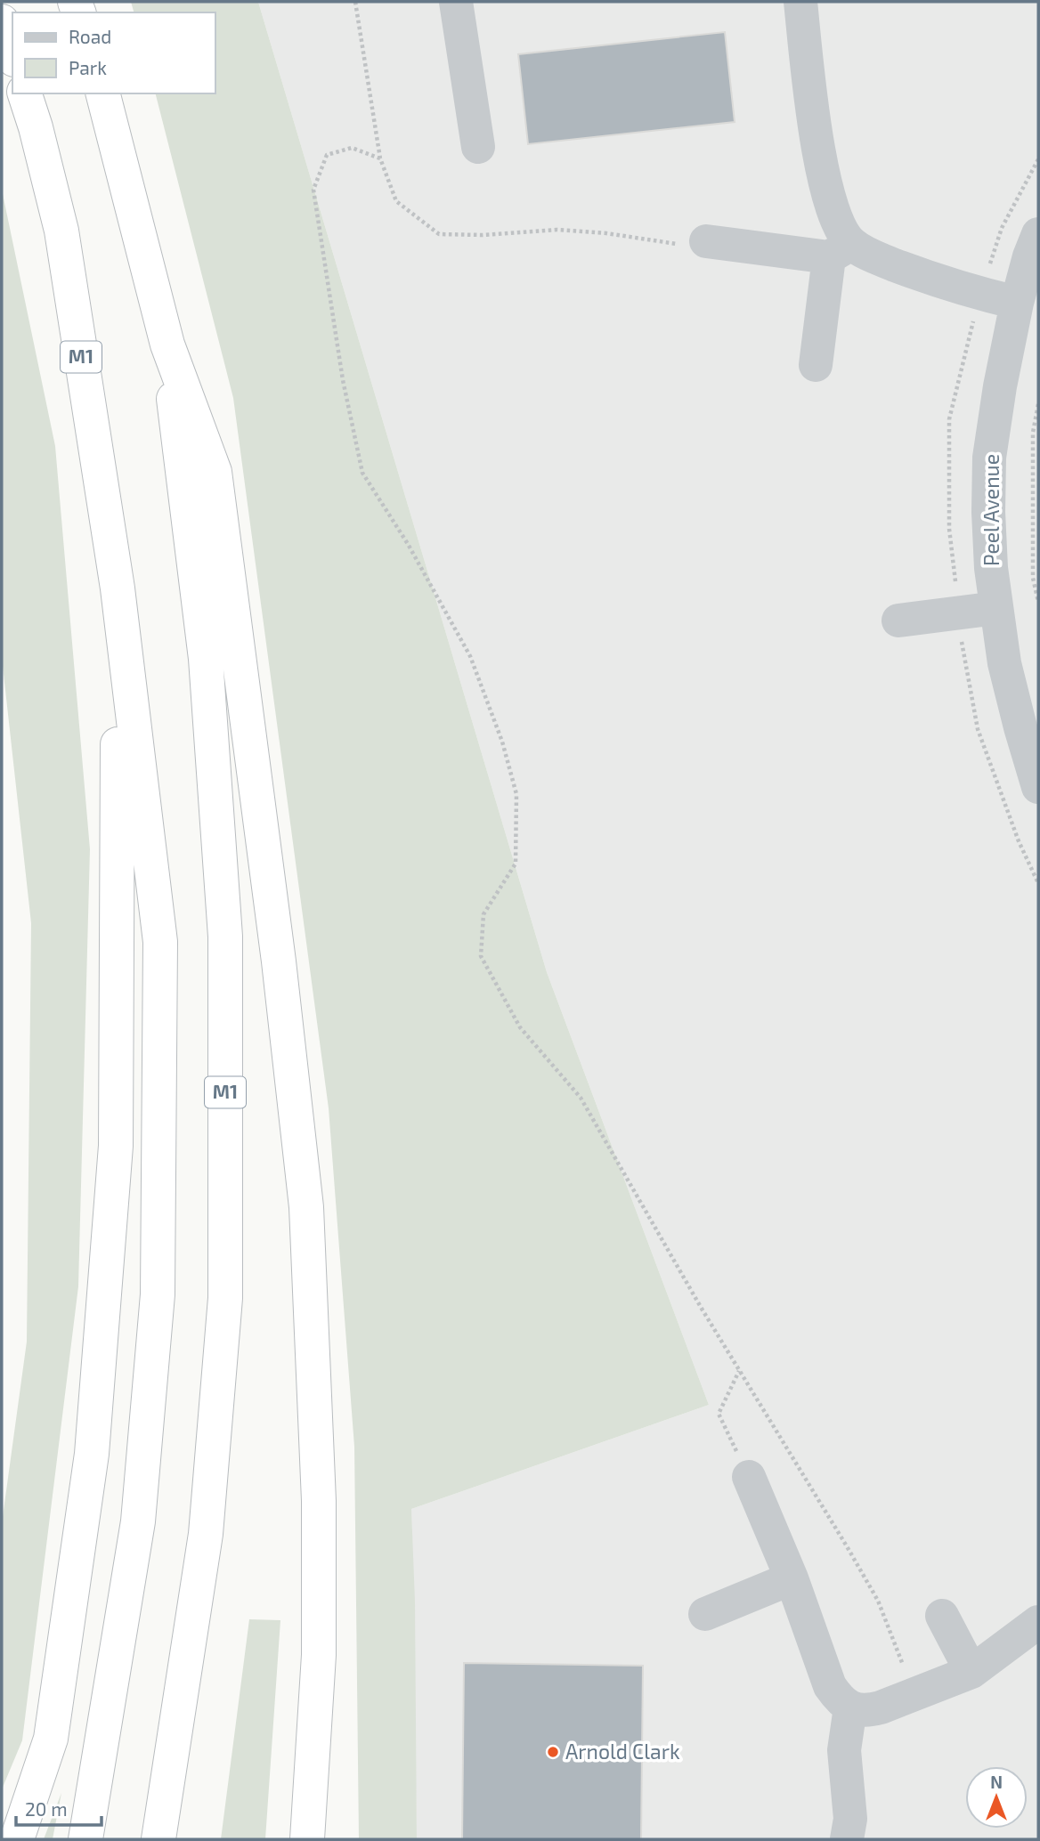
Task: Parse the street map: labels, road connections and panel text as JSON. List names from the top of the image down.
{
  "streets": {
    "highway": ["M1"],
    "street": ["Peel Avenue"]
  },
  "places": ["Arnold Clark"],
  "legend": ["Road", "Park"],
  "scale_bar": "20 m",
  "north": "top"
}
